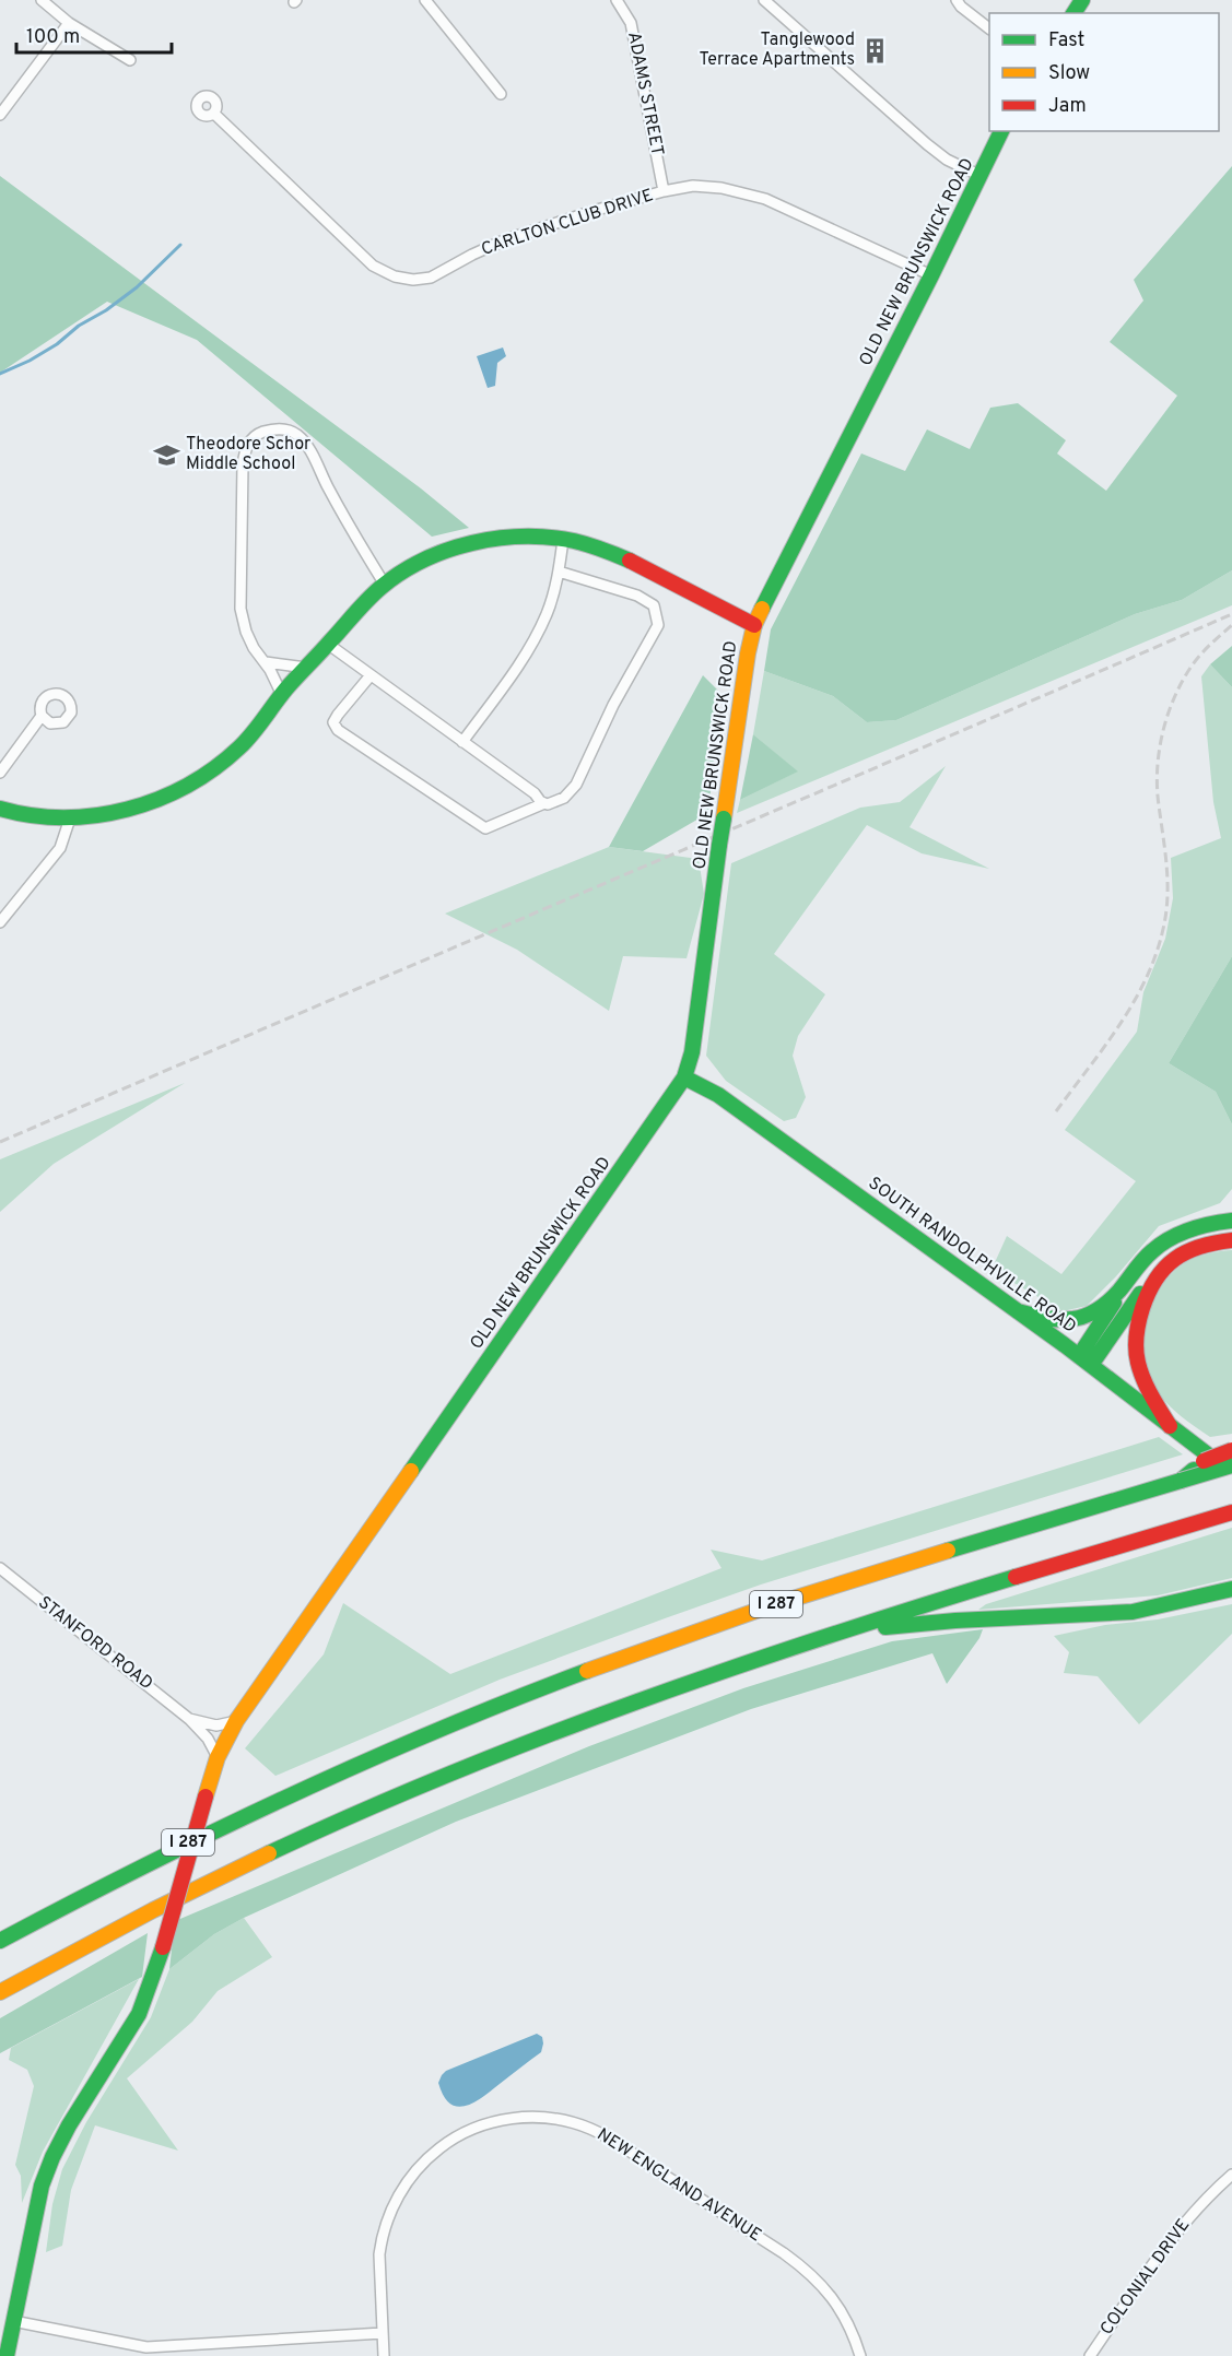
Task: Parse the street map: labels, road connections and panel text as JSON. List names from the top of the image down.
{
  "streets": {
    "main road": ["OLD NEW BRUNSWICK ROAD", "SOUTH RANDOLPHVILLE ROAD", "I 287"],
    "street": [
      "ADAMS STREET",
      "CARLTON CLUB DRIVE",
      "STANFORD ROAD",
      "NEW ENGLAND AVENUE",
      "COLONIAL DRIVE"
    ]
  },
  "crossings": [
    ["ADAMS STREET", "CARLTON CLUB DRIVE"],
    ["CARLTON CLUB DRIVE", "OLD NEW BRUNSWICK ROAD"],
    ["OLD NEW BRUNSWICK ROAD", "SOUTH RANDOLPHVILLE ROAD"],
    ["OLD NEW BRUNSWICK ROAD", "STANFORD ROAD"]
  ],
  "places": {
    "building": ["Tanglewood Terrace Apartments"],
    "school or university": ["Theodore Schor Middle School"]
  },
  "legend": ["Fast", "Slow", "Jam"],
  "scale_bar": "100 m"
}
